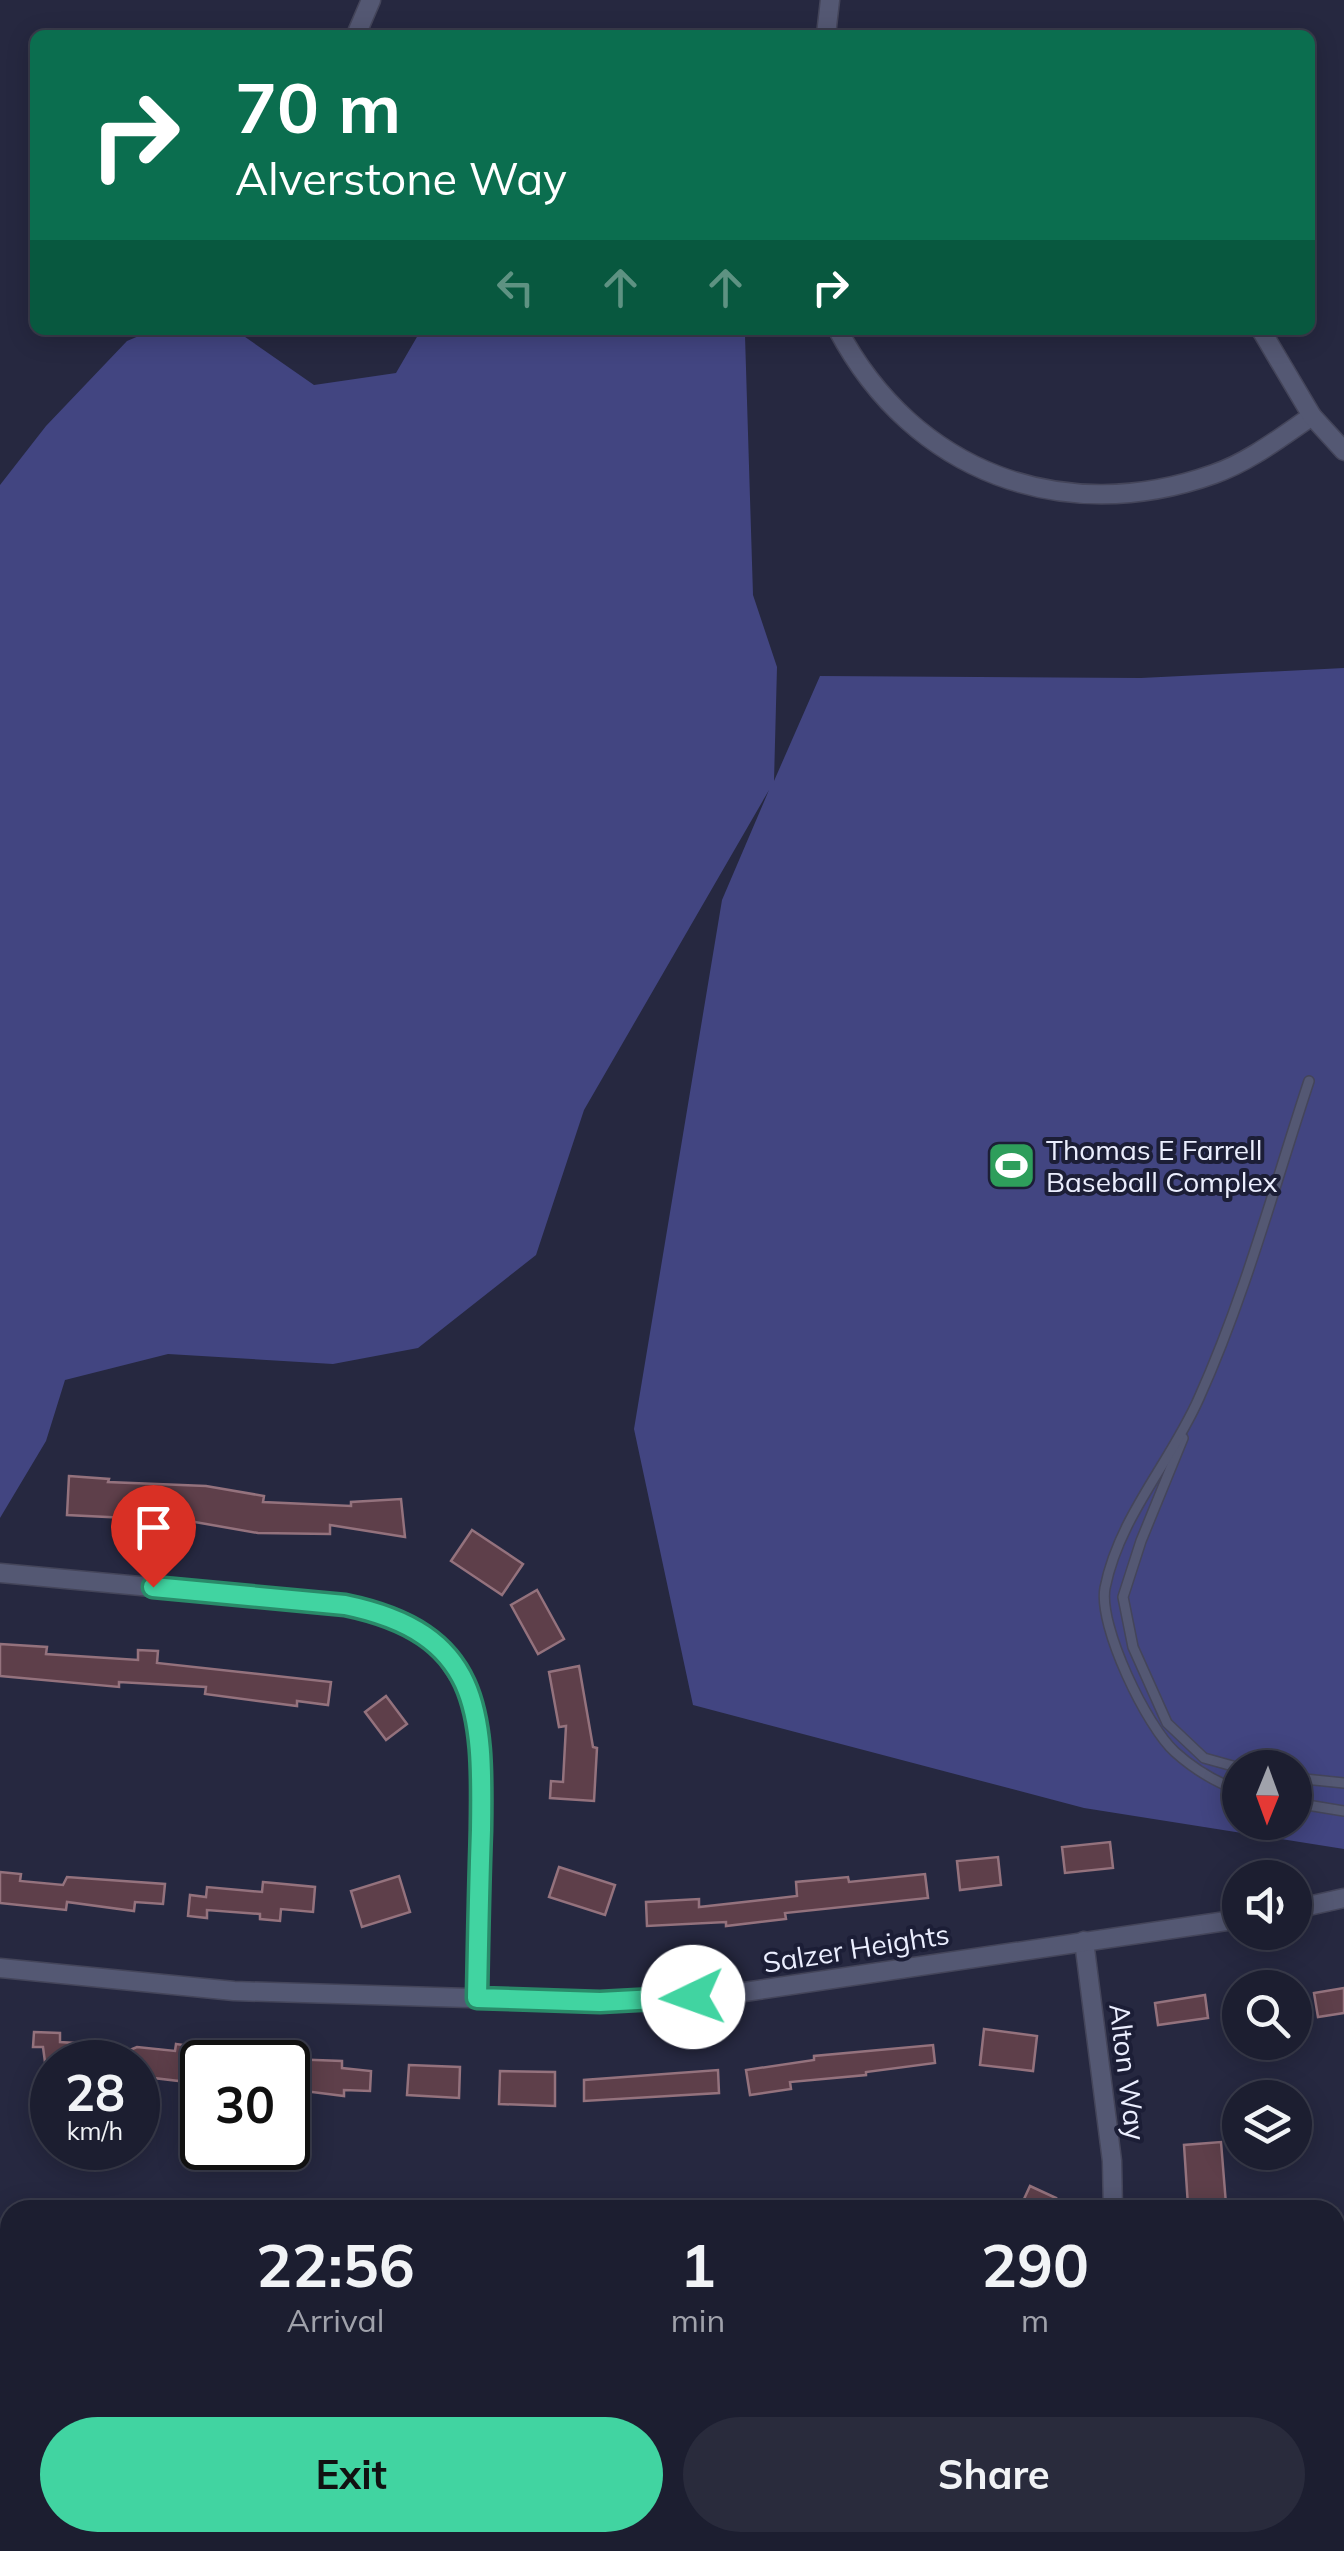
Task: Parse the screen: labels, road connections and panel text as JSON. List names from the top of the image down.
{
  "streets": {
    "street": ["Salzer Heights", "Alton Way"]
  },
  "crossings": [
    ["Salzer Heights", "Alton Way"]
  ],
  "places": {
    "sports": ["Thomas E Farrell Baseball Complex"]
  },
  "north": "bottom",
  "page": {
    "turn": ["70 m", "Alverstone Way"],
    "speed": "28 km/h",
    "limit": "30",
    "eta": [
      "22:56",
      "Arrival",
      "1",
      "min",
      "290",
      "m"
    ],
    "buttons": ["Exit", "Share"]
  }
}
